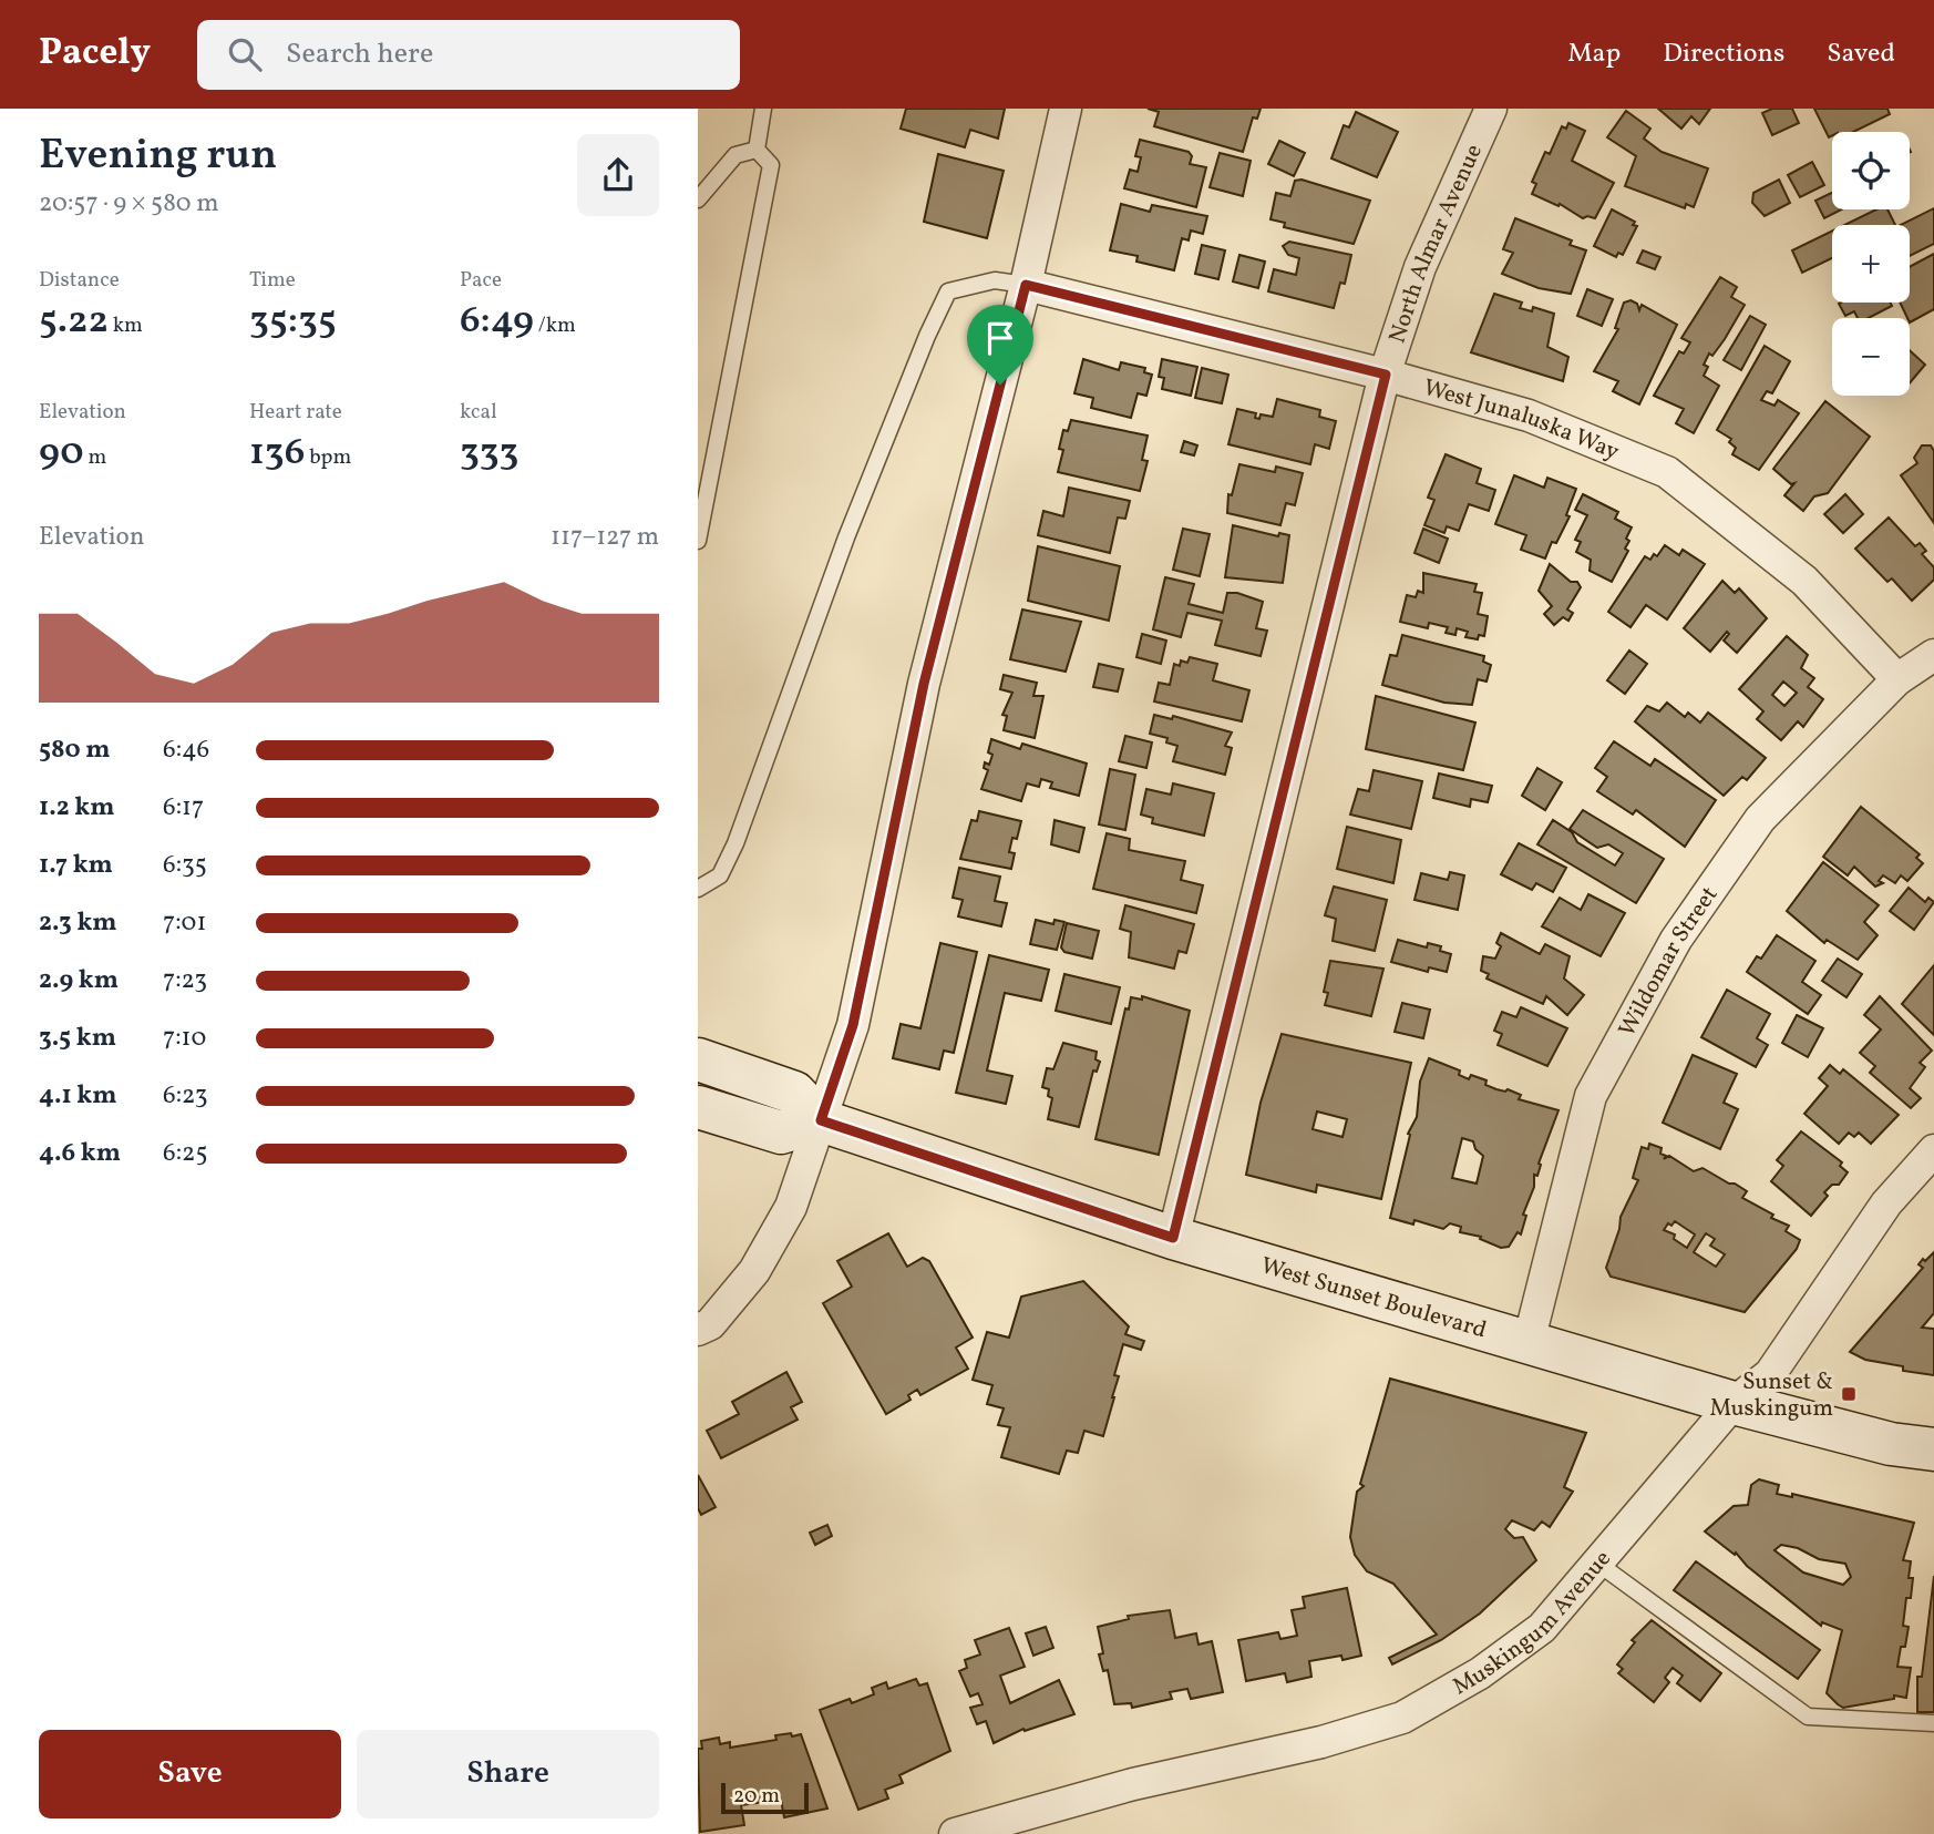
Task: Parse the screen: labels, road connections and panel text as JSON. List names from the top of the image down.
{
  "streets": {
    "main road": ["West Sunset Boulevard"],
    "street": [
      "North Almar Avenue",
      "West Junaluska Way",
      "Wildomar Street",
      "Muskingum Avenue"
    ]
  },
  "crossings": [
    ["North Almar Avenue", "West Junaluska Way"],
    ["North Almar Avenue", "West Sunset Boulevard"],
    ["West Junaluska Way", "Wildomar Street"],
    ["Wildomar Street", "West Sunset Boulevard"],
    ["West Sunset Boulevard", "Muskingum Avenue"]
  ],
  "places": {
    "transit": ["Sunset & Muskingum"]
  },
  "scale_bar": "20 m",
  "page": {
    "header": "Pacely",
    "search": "Search here",
    "nav": ["Map", "Directions", "Saved"],
    "heading": ["Evening run", "20:57 · 9 × 580 m"],
    "map_buttons": ["+", "−"],
    "stats": [
      ["Distance", "5.22 km"],
      ["Time", "35:35"],
      ["Pace", "6:49 /km"],
      ["Elevation", "90 m"],
      ["Heart rate", "136 bpm"],
      ["kcal", "333"]
    ],
    "chart": ["Elevation", "117–127 m"],
    "list": [
      {
        "name": "580 m",
        "note": "6:46"
      },
      {
        "name": "1.2 km",
        "note": "6:17"
      },
      {
        "name": "1.7 km",
        "note": "6:35"
      },
      {
        "name": "2.3 km",
        "note": "7:01"
      },
      {
        "name": "2.9 km",
        "note": "7:23"
      },
      {
        "name": "3.5 km",
        "note": "7:10"
      },
      {
        "name": "4.1 km",
        "note": "6:23"
      },
      {
        "name": "4.6 km",
        "note": "6:25"
      }
    ],
    "buttons": ["Save", "Share"],
    "scale": "20 m"
  }
}
